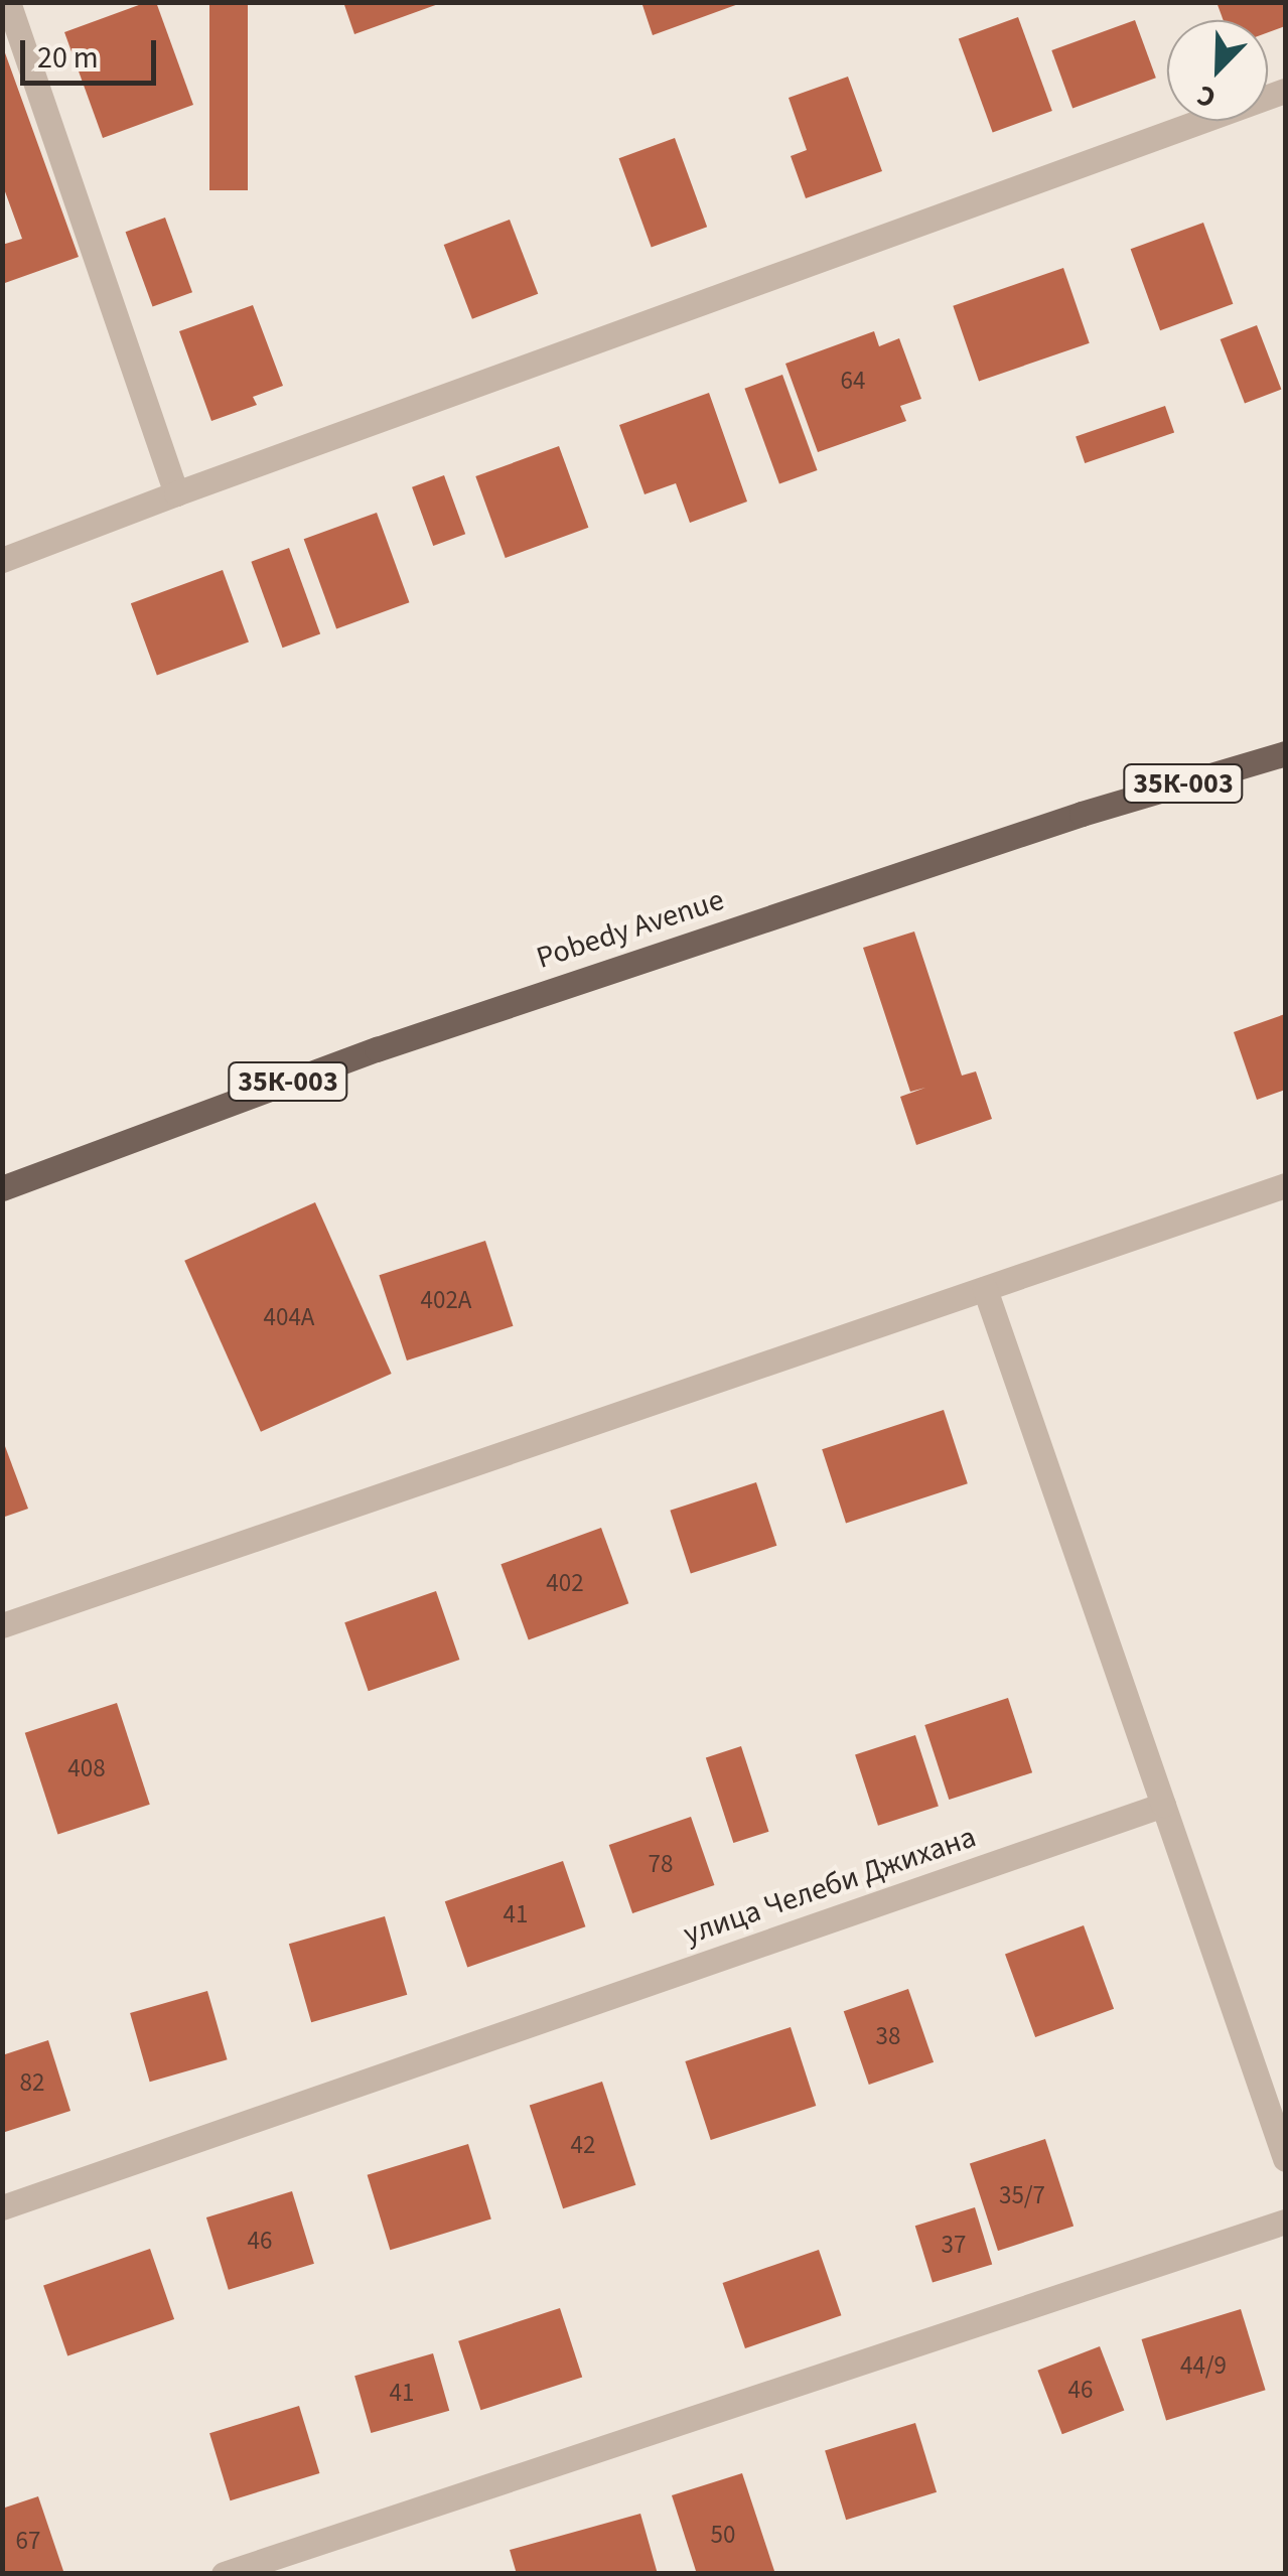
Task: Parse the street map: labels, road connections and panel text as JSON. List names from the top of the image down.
{
  "streets": {
    "main road": ["35К-003", "Pobedy Avenue"],
    "street": ["улица Челеби Джихана"]
  },
  "house_numbers": [
    "64",
    "402А",
    "404А",
    "402",
    "408",
    "78",
    "41",
    "38",
    "82",
    "42",
    "35/7",
    "46",
    "37",
    "44/9",
    "46",
    "41",
    "50",
    "67"
  ],
  "scale_bar": "20 m",
  "north": "bottom left"
}
